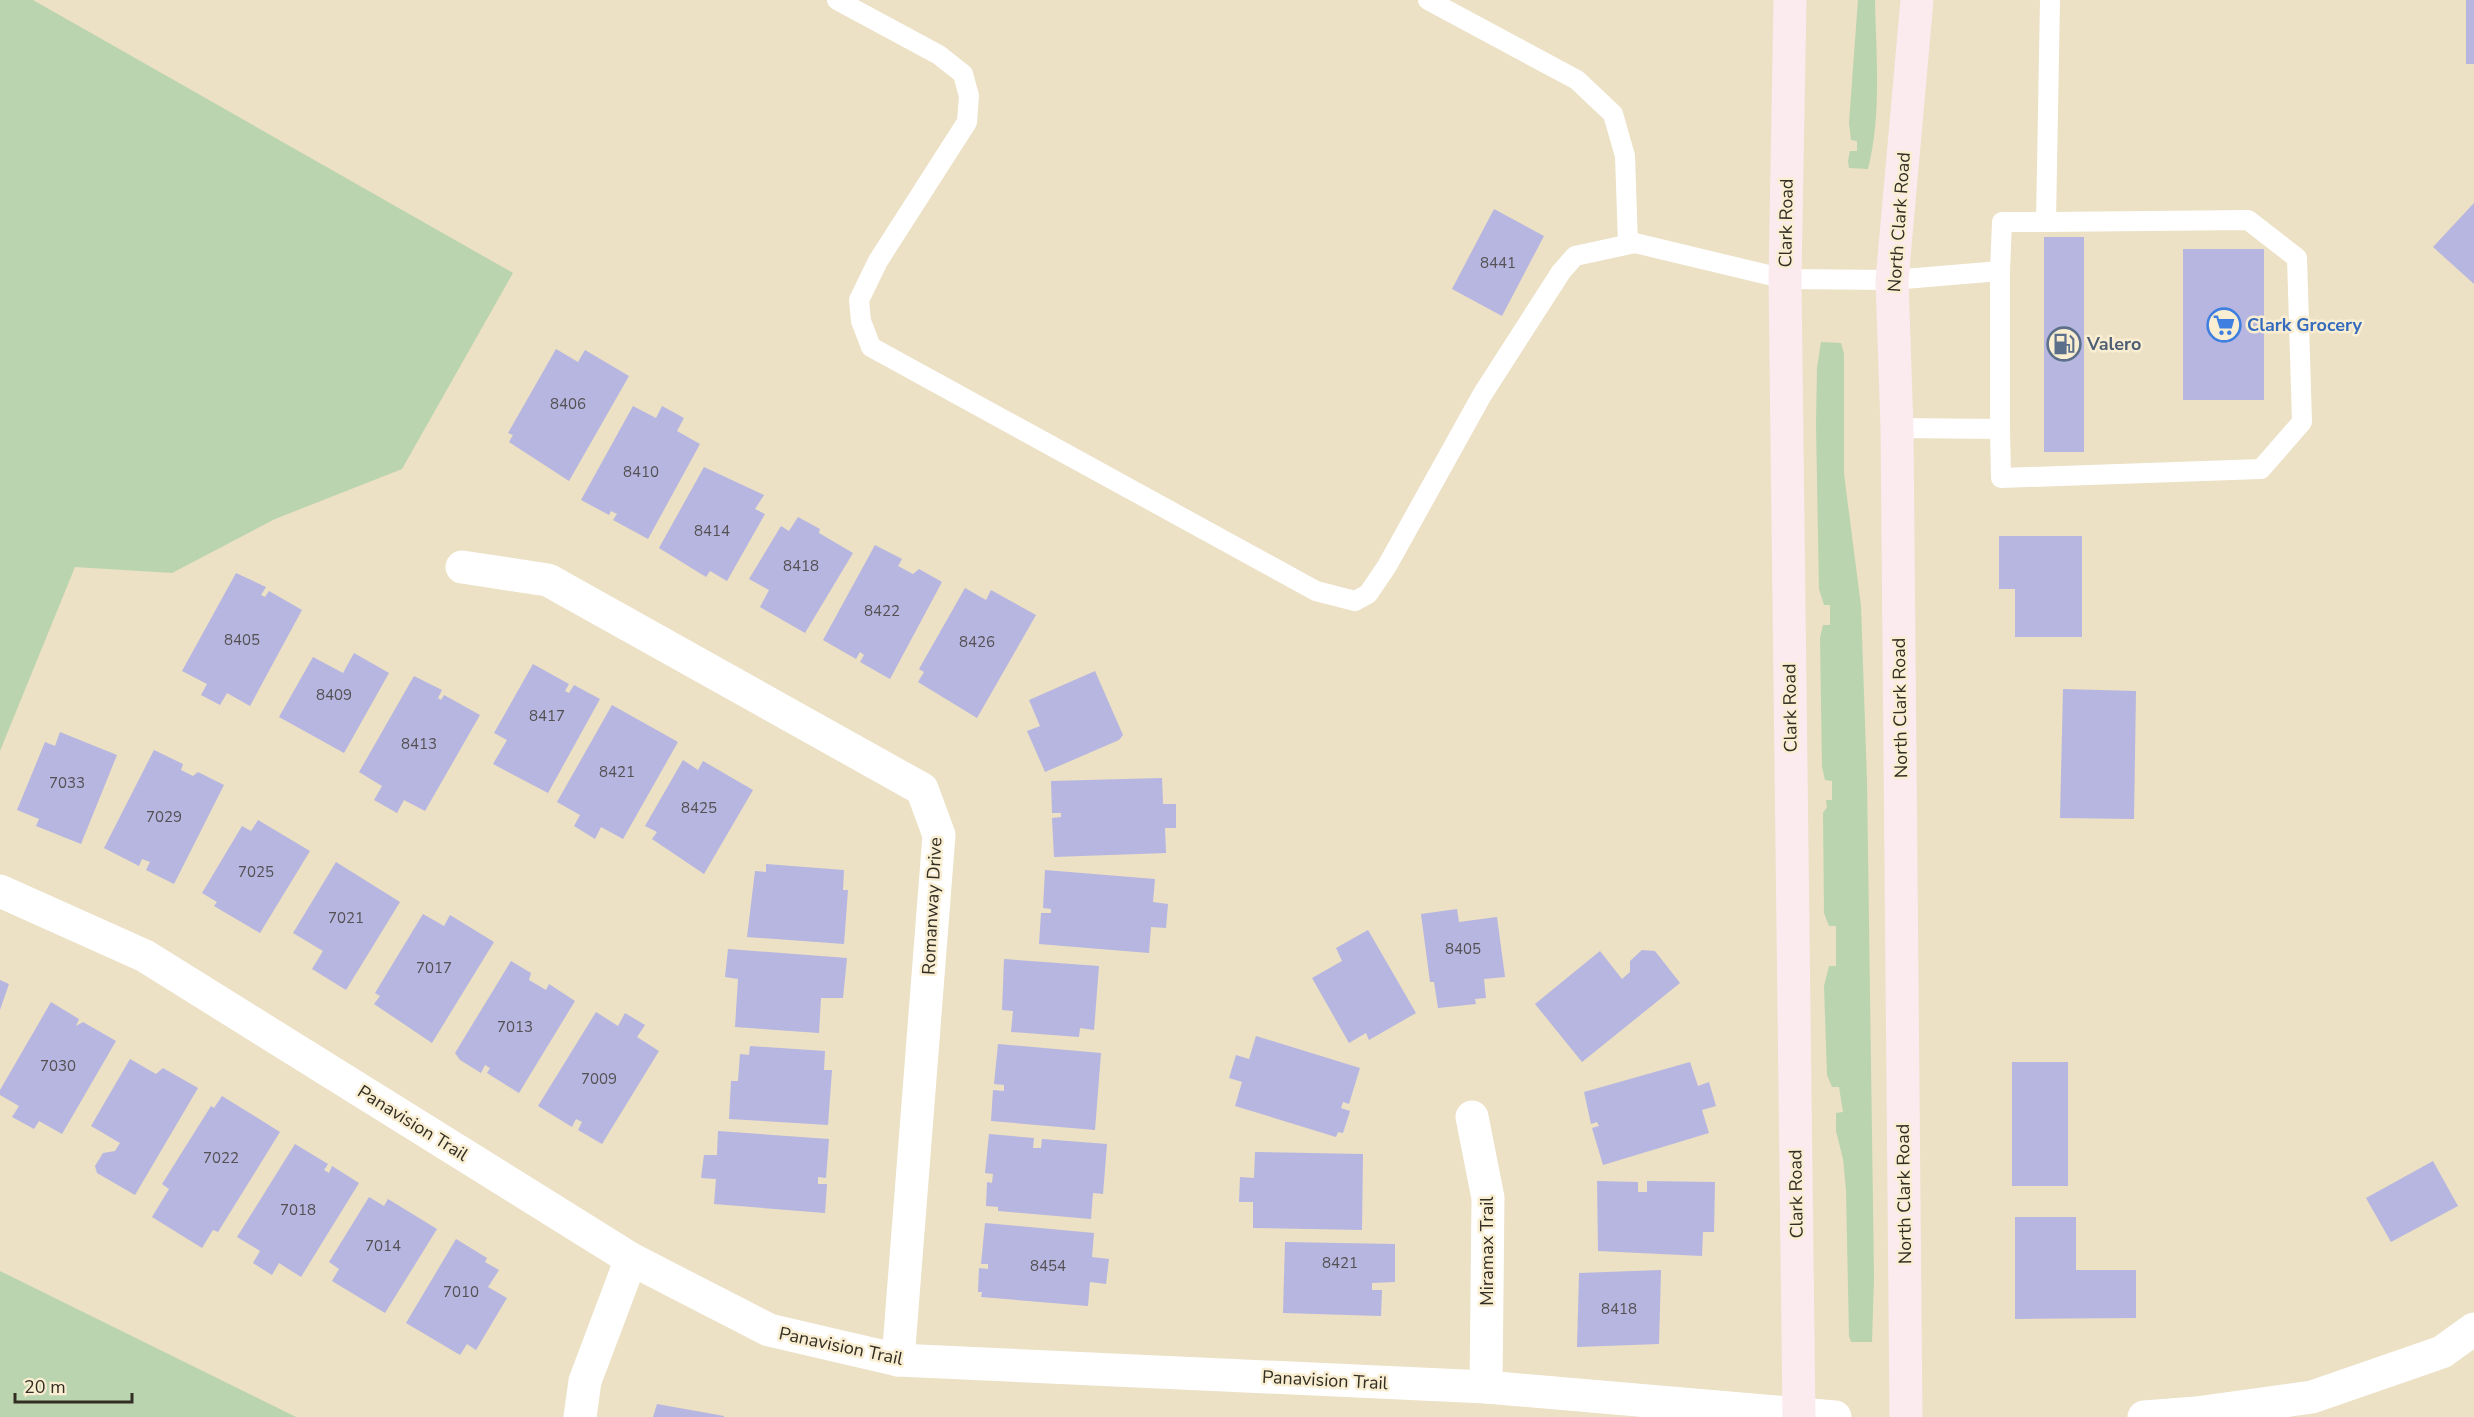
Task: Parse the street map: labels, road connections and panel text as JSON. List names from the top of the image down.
{
  "streets": {
    "main road": ["North Clark Road", "Clark Road"],
    "street": ["Romanway Drive", "Panavision Trail", "Miramax Trail"]
  },
  "crossings": [
    ["Clark Road", "Panavision Trail"],
    ["Romanway Drive", "Panavision Trail"],
    ["Panavision Trail", "Miramax Trail"]
  ],
  "places": {
    "supermarket": ["Clark Grocery"],
    "fuel station": ["Valero"]
  },
  "house_numbers": [
    "8441",
    "8406",
    "8410",
    "8414",
    "8418",
    "8422",
    "8405",
    "8426",
    "8409",
    "8417",
    "8413",
    "8421",
    "7033",
    "8425",
    "7029",
    "7025",
    "7021",
    "8405",
    "7017",
    "7013",
    "7030",
    "7009",
    "7022",
    "7018",
    "7014",
    "8421",
    "8454",
    "7010",
    "8418"
  ],
  "scale_bar": "20 m"
}
